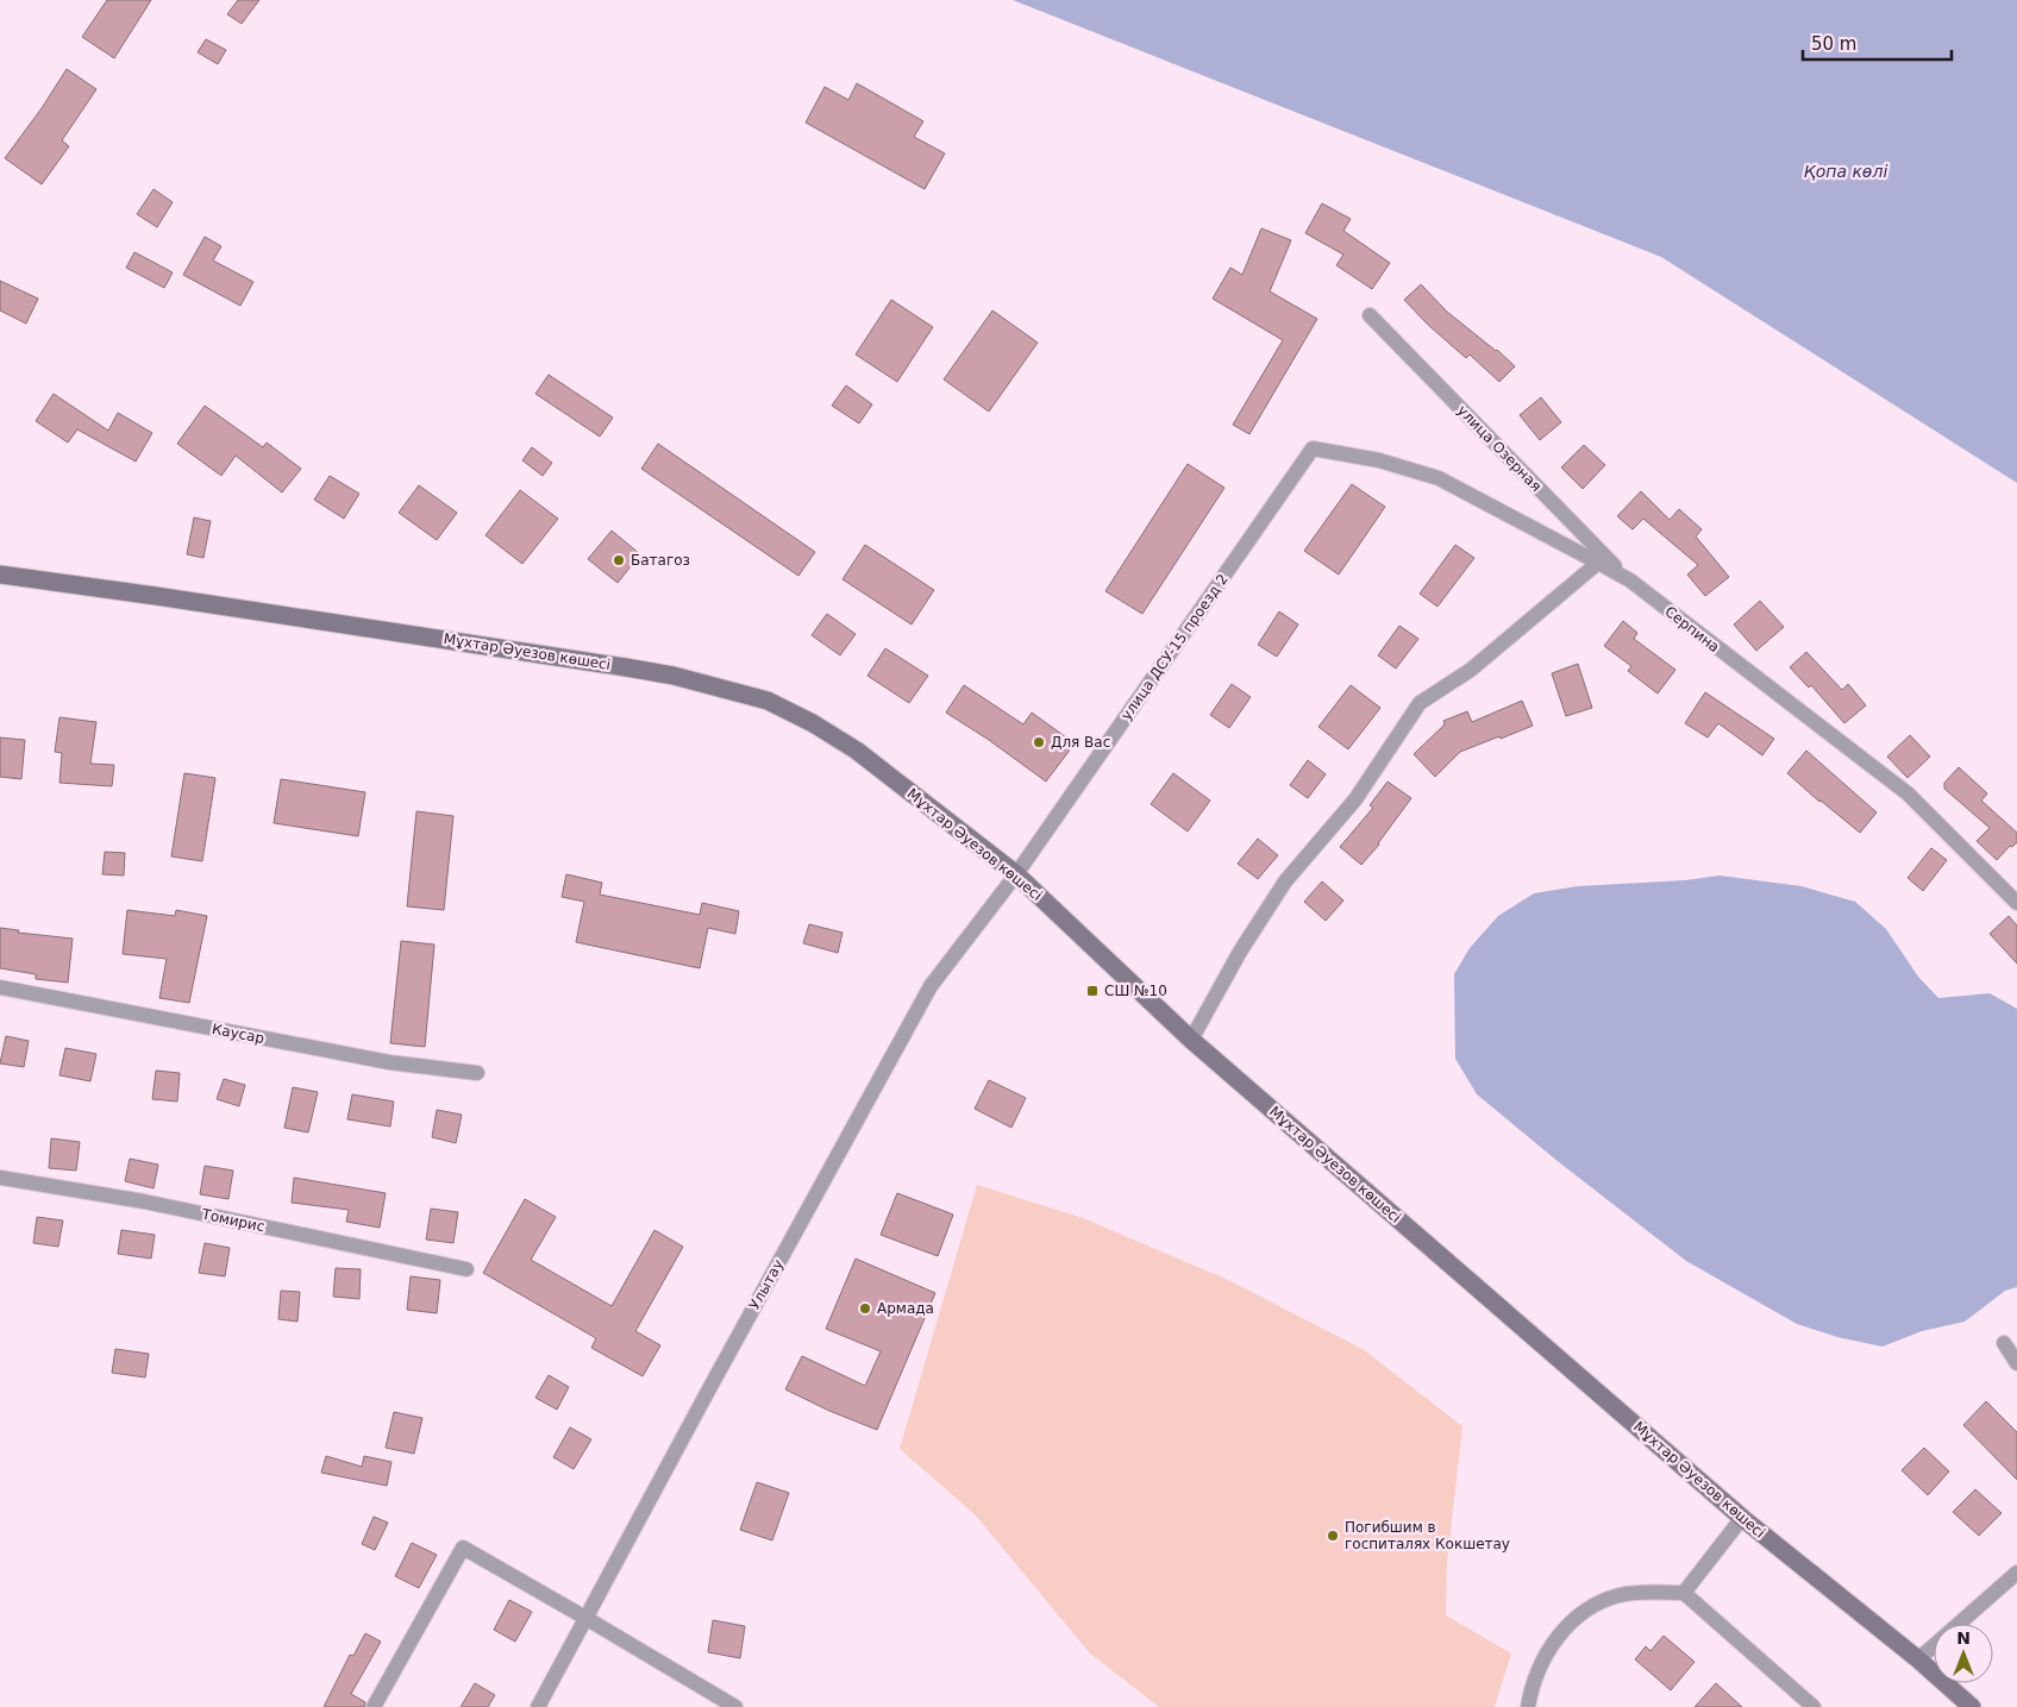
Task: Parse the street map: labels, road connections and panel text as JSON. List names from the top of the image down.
{
  "streets": {
    "main road": ["Мұхтар Әуезов көшесі"],
    "street": [
      "улица Озерная",
      "Серпина",
      "улица ДСУ-15 проезд 2",
      "Каусар",
      "Томирис",
      "Улытау"
    ]
  },
  "crossings": [
    ["улица Озерная", "Серпина"],
    ["Серпина", "улица ДСУ-15 проезд 2"],
    ["улица ДСУ-15 проезд 2", "Мұхтар Әуезов көшесі"],
    ["улица ДСУ-15 проезд 2", "Улытау"],
    ["Мұхтар Әуезов көшесі", "Улытау"]
  ],
  "water": ["Қопа көлі"],
  "places": {
    "other": [
      "Батагоз",
      "Для Вас",
      "Армада",
      "Погибшим в госпиталях Кокшетау"
    ],
    "transit": ["СШ №10"]
  },
  "scale_bar": "50 m",
  "north": "top"
}
